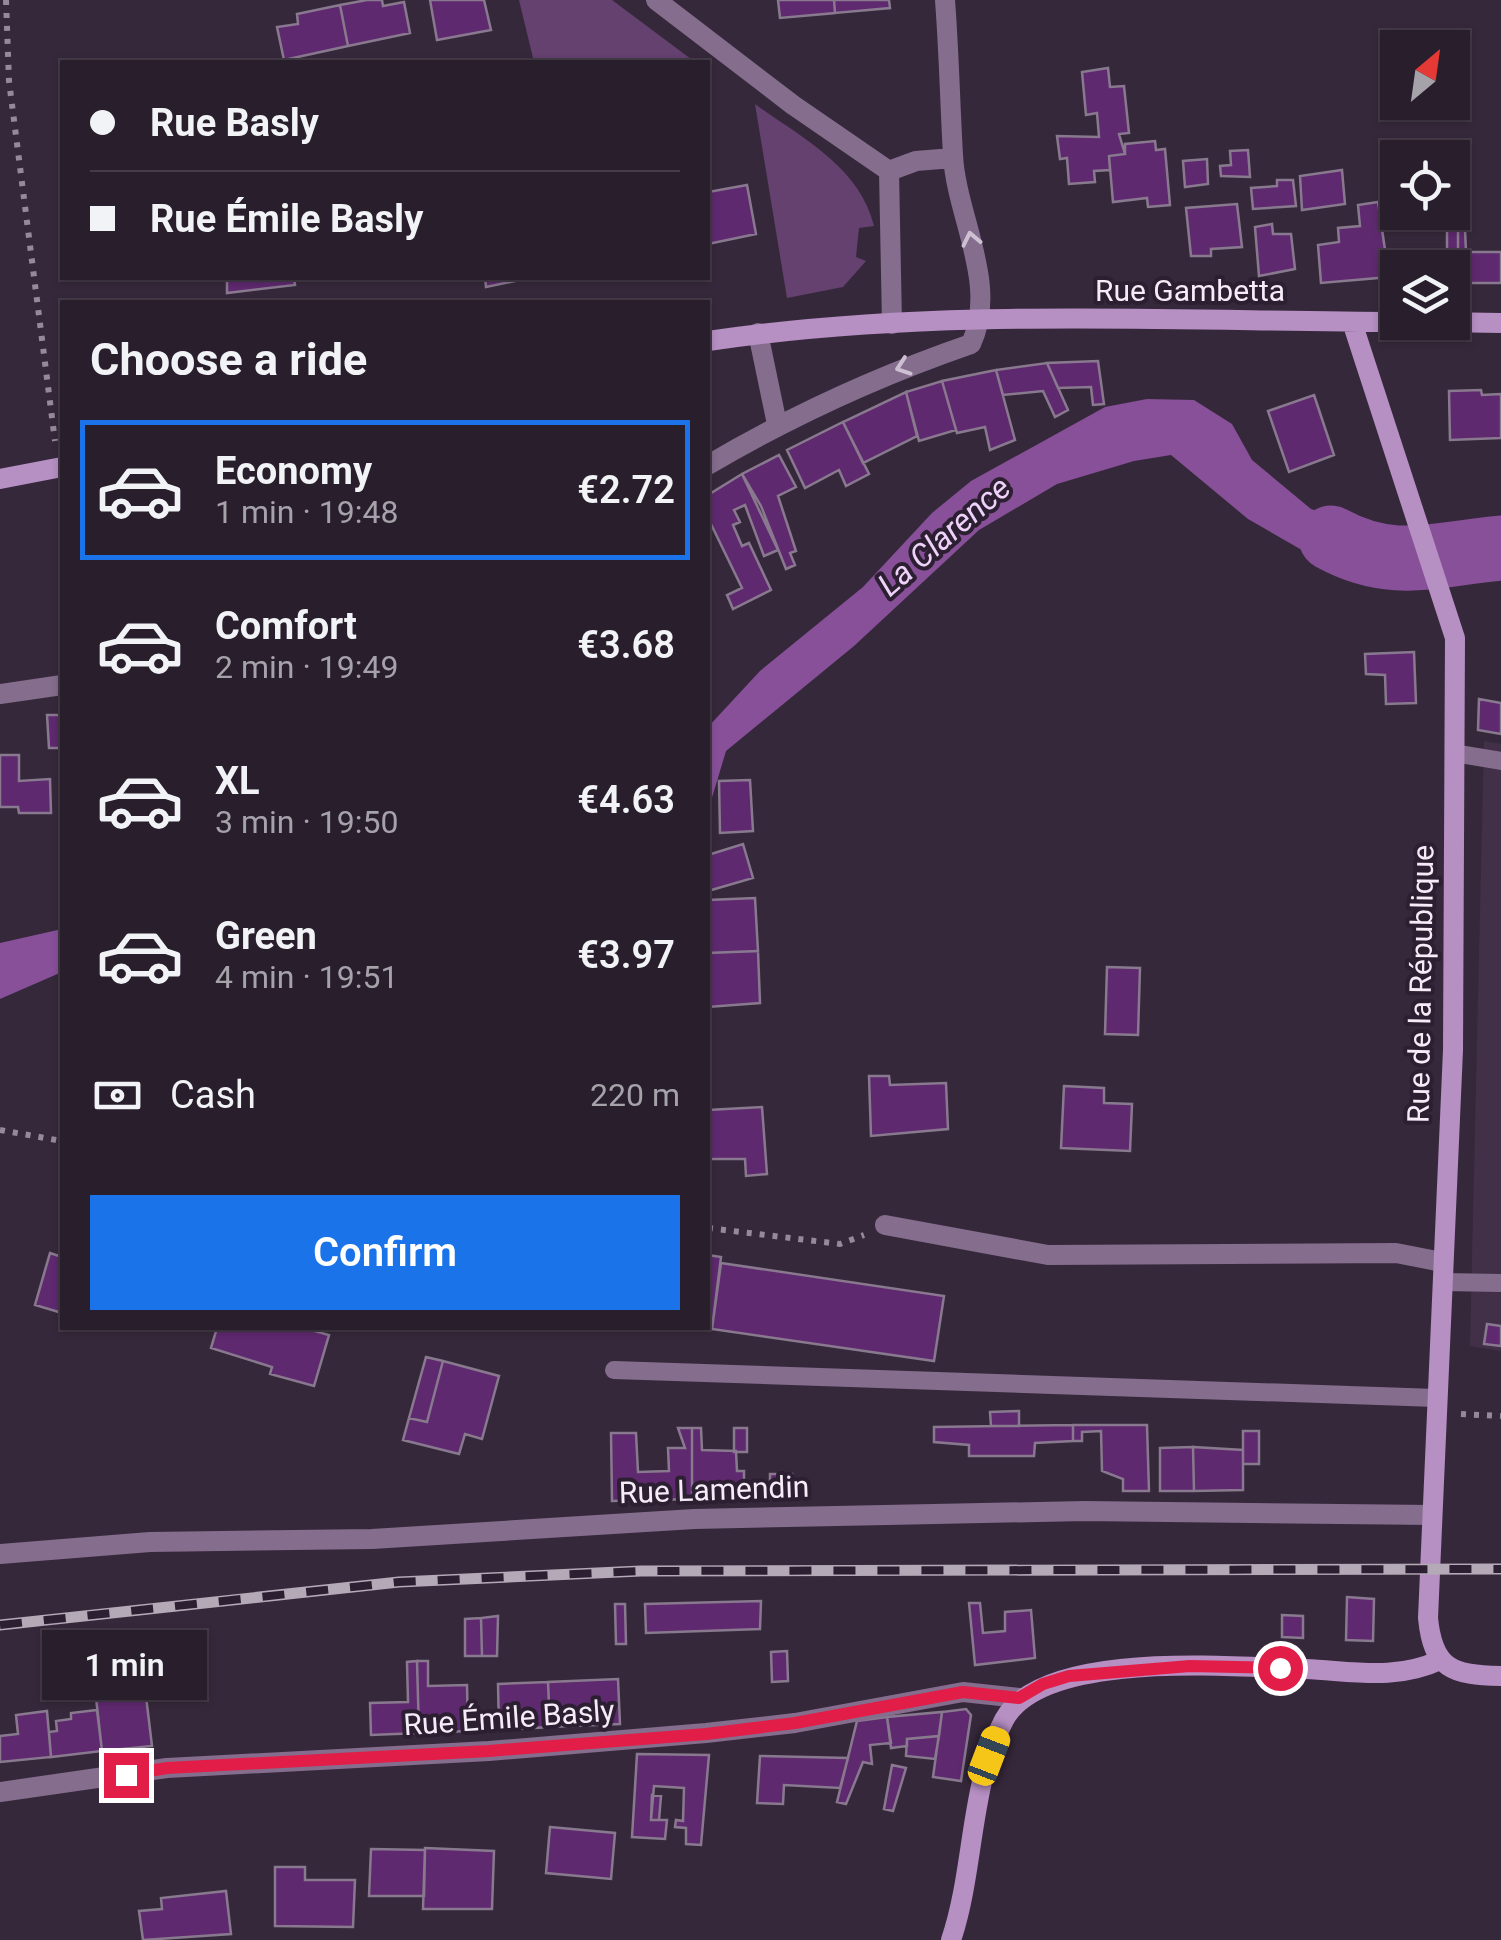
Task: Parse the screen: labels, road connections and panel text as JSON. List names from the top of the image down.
{
  "streets": {
    "street": [
      "Rue Gambetta",
      "Rue de la République",
      "Rue Lamendin",
      "Rue Émile Basly"
    ]
  },
  "crossings": [
    ["Rue Gambetta", "Rue de la République"],
    ["Rue de la République", "Rue Lamendin"]
  ],
  "water": ["La Clarence"],
  "north": "top right",
  "page": {
    "banner": ["Rue Basly", "Rue Émile Basly"],
    "heading": "Choose a ride",
    "list": [
      {
        "name": "Economy",
        "note": "1 min · 19:48",
        "value": "€2.72"
      },
      {
        "name": "Comfort",
        "note": "2 min · 19:49",
        "value": "€3.68"
      },
      {
        "name": "XL",
        "note": "3 min · 19:50",
        "value": "€4.63"
      },
      {
        "name": "Green",
        "note": "4 min · 19:51",
        "value": "€3.97"
      }
    ],
    "pay": ["Cash", "220 m"],
    "buttons": "Confirm",
    "bubble": "1 min"
  }
}
